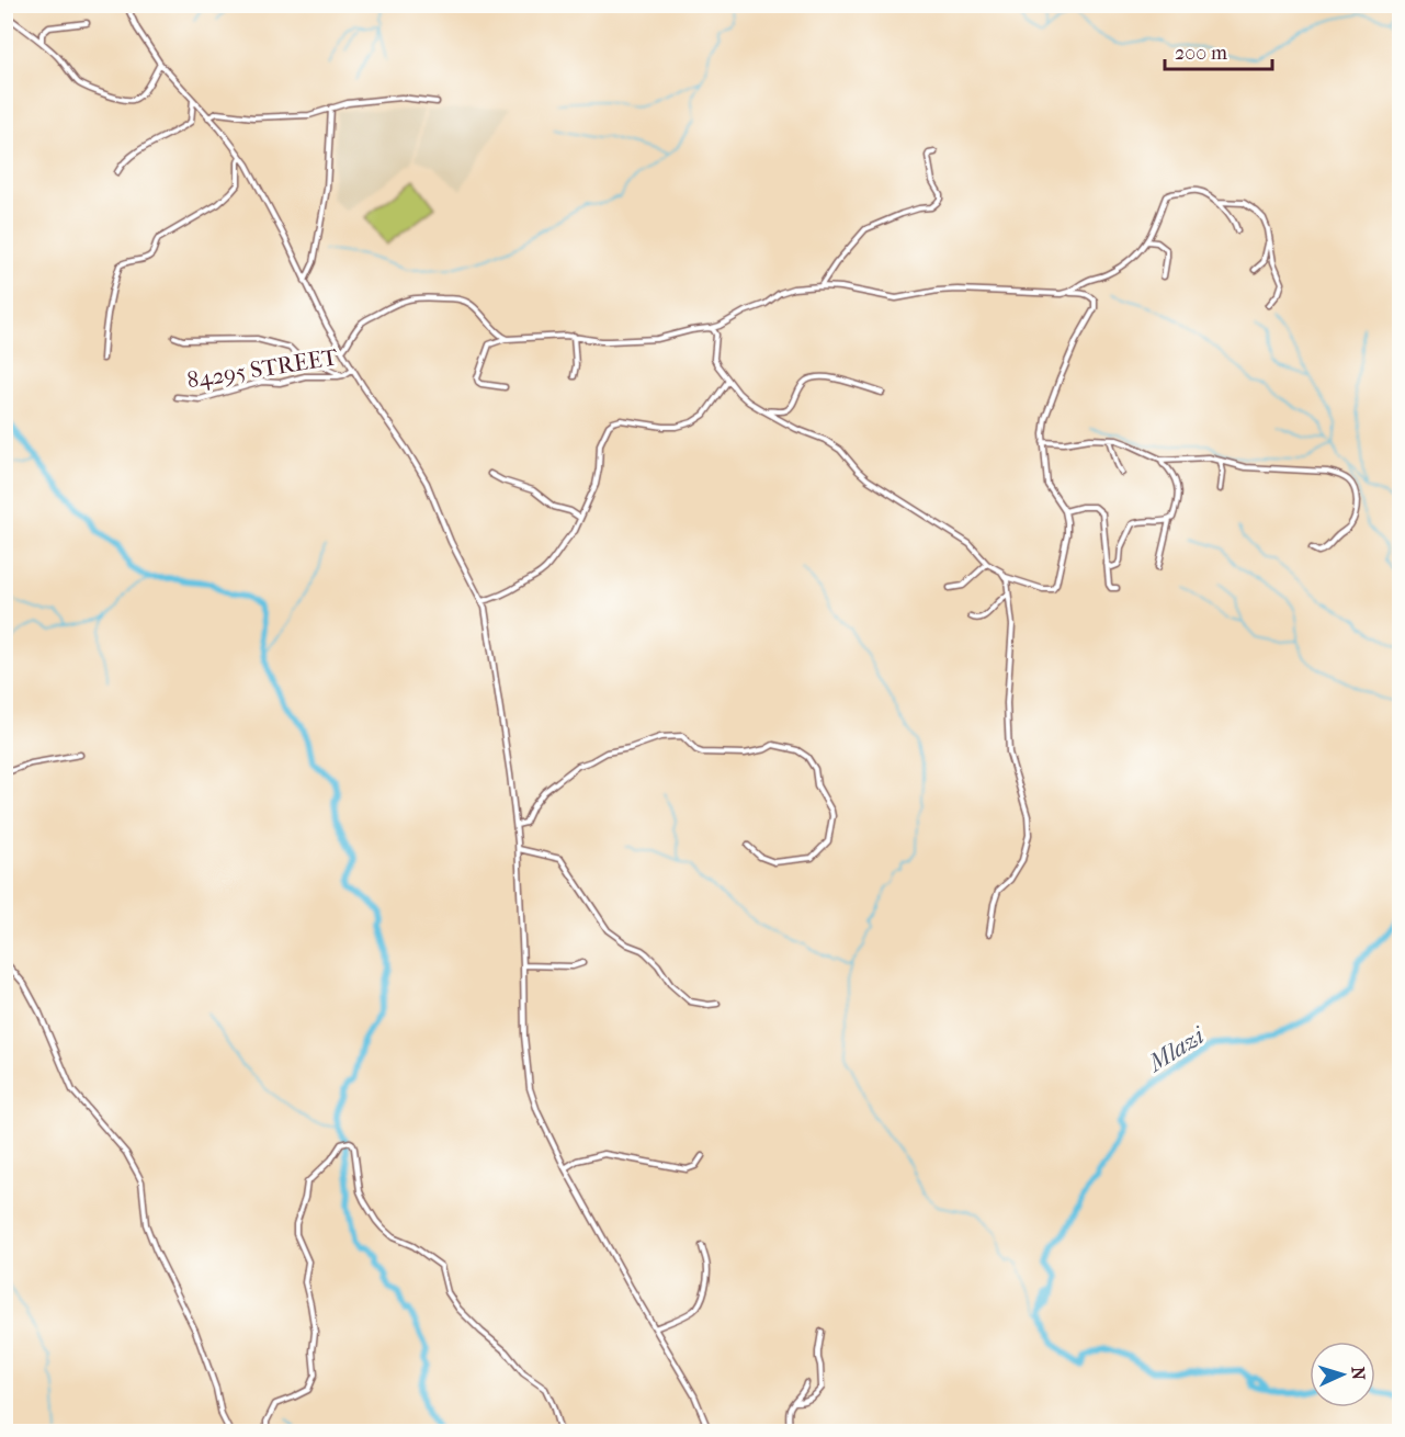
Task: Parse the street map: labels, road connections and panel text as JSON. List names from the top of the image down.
{
  "streets": {
    "street": ["84295 STREET"]
  },
  "water": ["Mlazi"],
  "scale_bar": "200 m",
  "north": "right"
}
